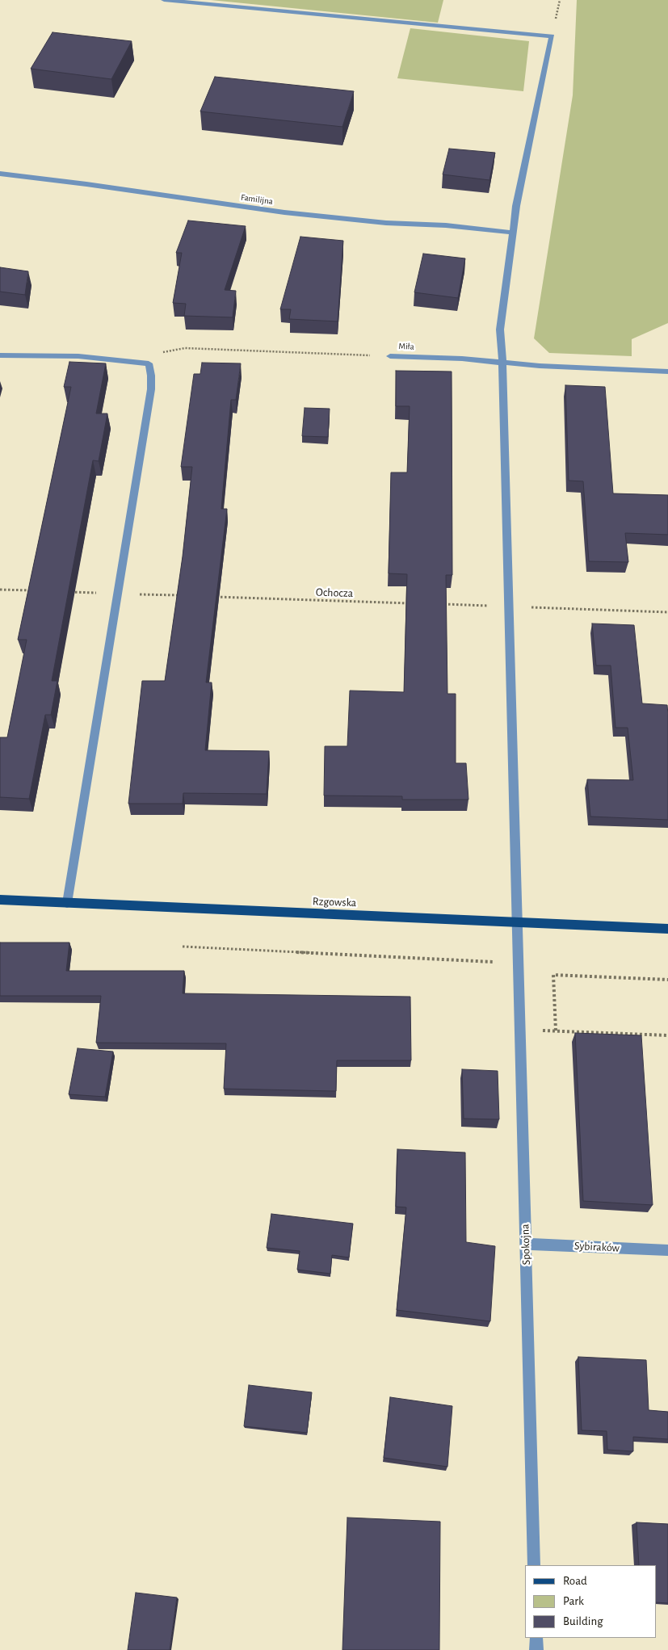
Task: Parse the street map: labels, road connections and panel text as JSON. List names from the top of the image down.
{
  "streets": {
    "main road": ["Rzgowska"],
    "street": [
      "Familijna",
      "Miła",
      "Spokojna",
      "Sybiraków"
    ],
    "path": ["Ochocza"]
  },
  "crossings": [
    ["Familijna", "Spokojna"],
    ["Miła", "Spokojna"],
    ["Rzgowska", "Spokojna"],
    ["Spokojna", "Sybiraków"]
  ],
  "legend": ["Road", "Park", "Building"]
}
